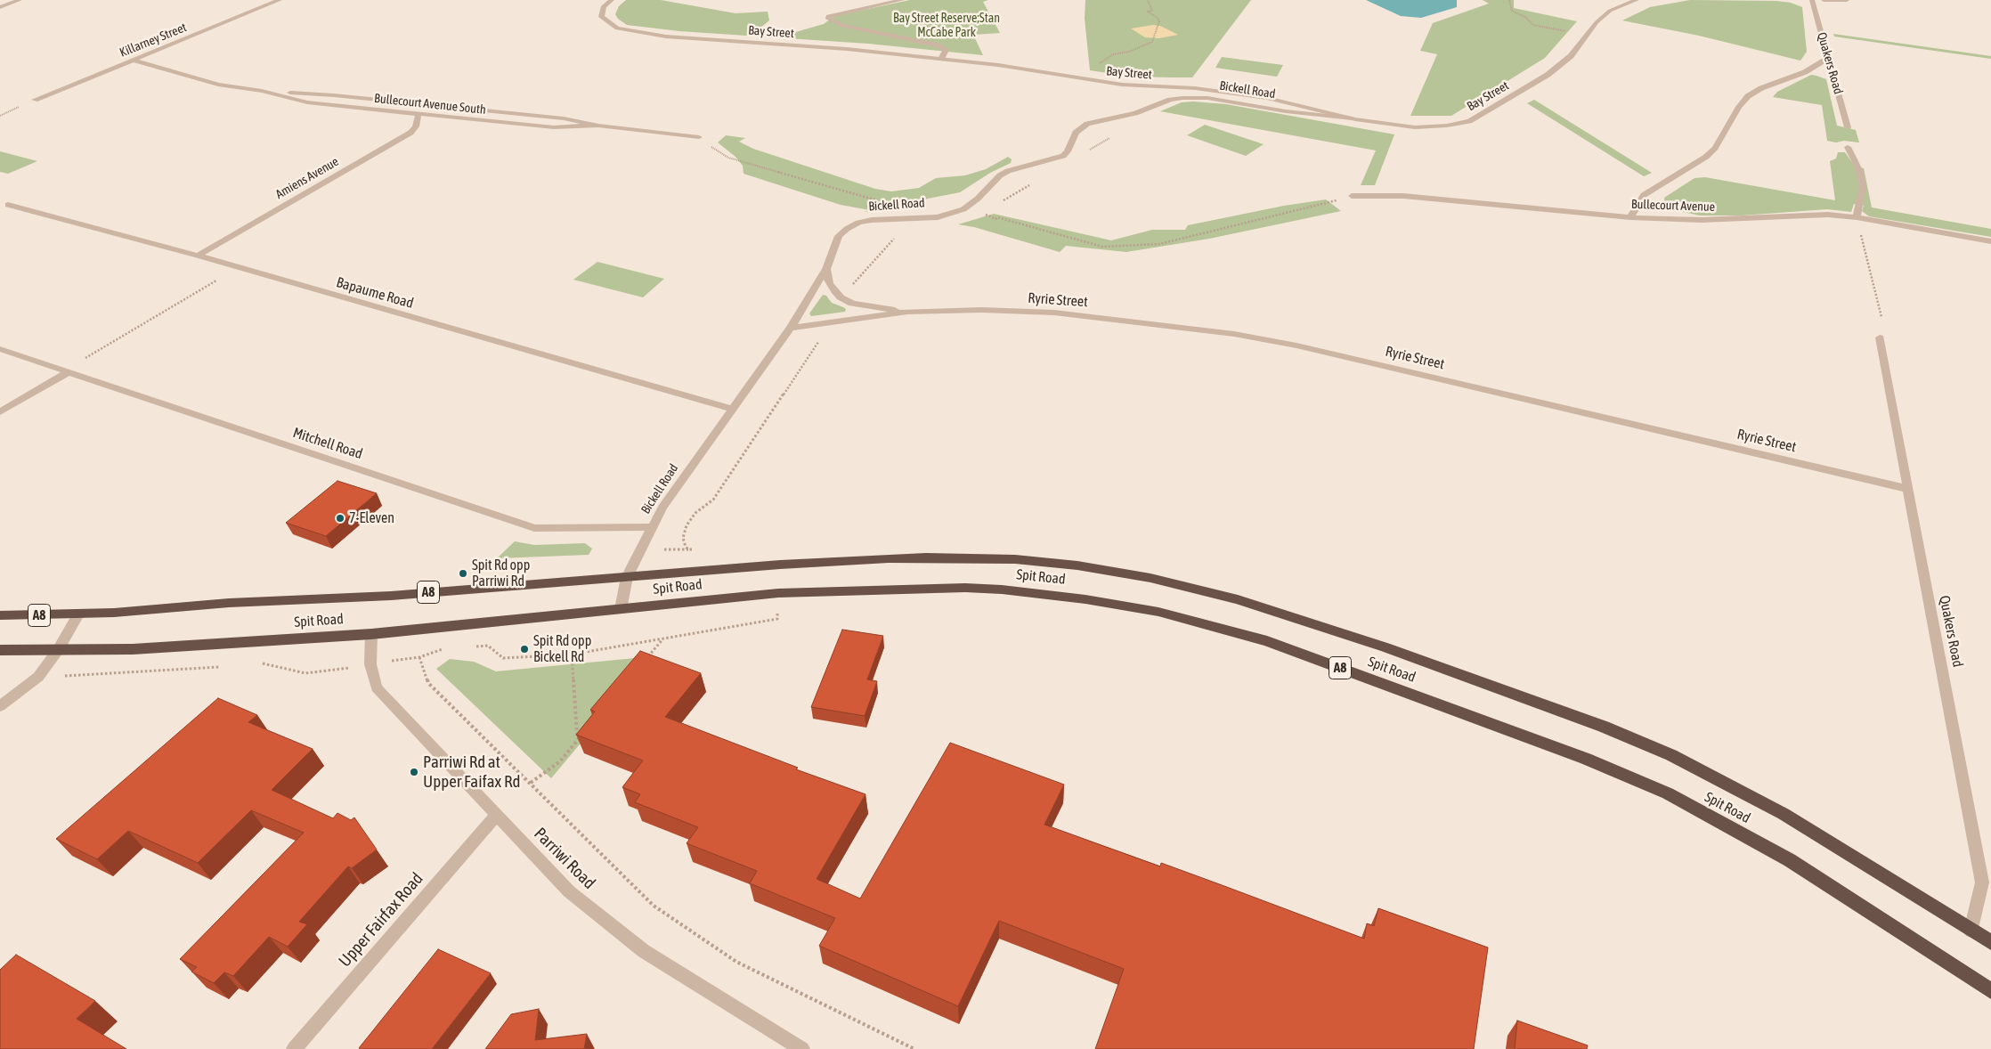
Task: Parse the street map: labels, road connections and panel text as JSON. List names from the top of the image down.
{
  "streets": {
    "highway": ["Spit Road", "A8"],
    "street": [
      "Bay Street",
      "Killarney Street",
      "Quakers Road",
      "Bickell Road",
      "Bullecourt Avenue South",
      "Amiens Avenue",
      "Bullecourt Avenue",
      "Bapaume Road",
      "Ryrie Street",
      "Mitchell Road",
      "Parriwi Road",
      "Upper Fairfax Road"
    ]
  },
  "crossings": [
    ["Bay Street", "Bickell Road"],
    ["Killarney Street", "Bullecourt Avenue South"],
    ["Quakers Road", "Ryrie Street"],
    ["Quakers Road", "Spit Road"],
    ["Bickell Road", "Bapaume Road"],
    ["Bickell Road", "Ryrie Street"],
    ["Bickell Road", "Mitchell Road"],
    ["Bickell Road", "Spit Road"],
    ["Bullecourt Avenue South", "Amiens Avenue"],
    ["Amiens Avenue", "Bapaume Road"],
    ["Spit Road", "Parriwi Road"],
    ["Parriwi Road", "Upper Fairfax Road"]
  ],
  "parks": ["Bay Street Reserve;Stan McCabe Park"],
  "places": [
    "7-Eleven",
    "Spit Rd opp Parriwi Rd",
    "Spit Rd opp Bickell Rd",
    "Parriwi Rd at Upper Faifax Rd"
  ]
}
